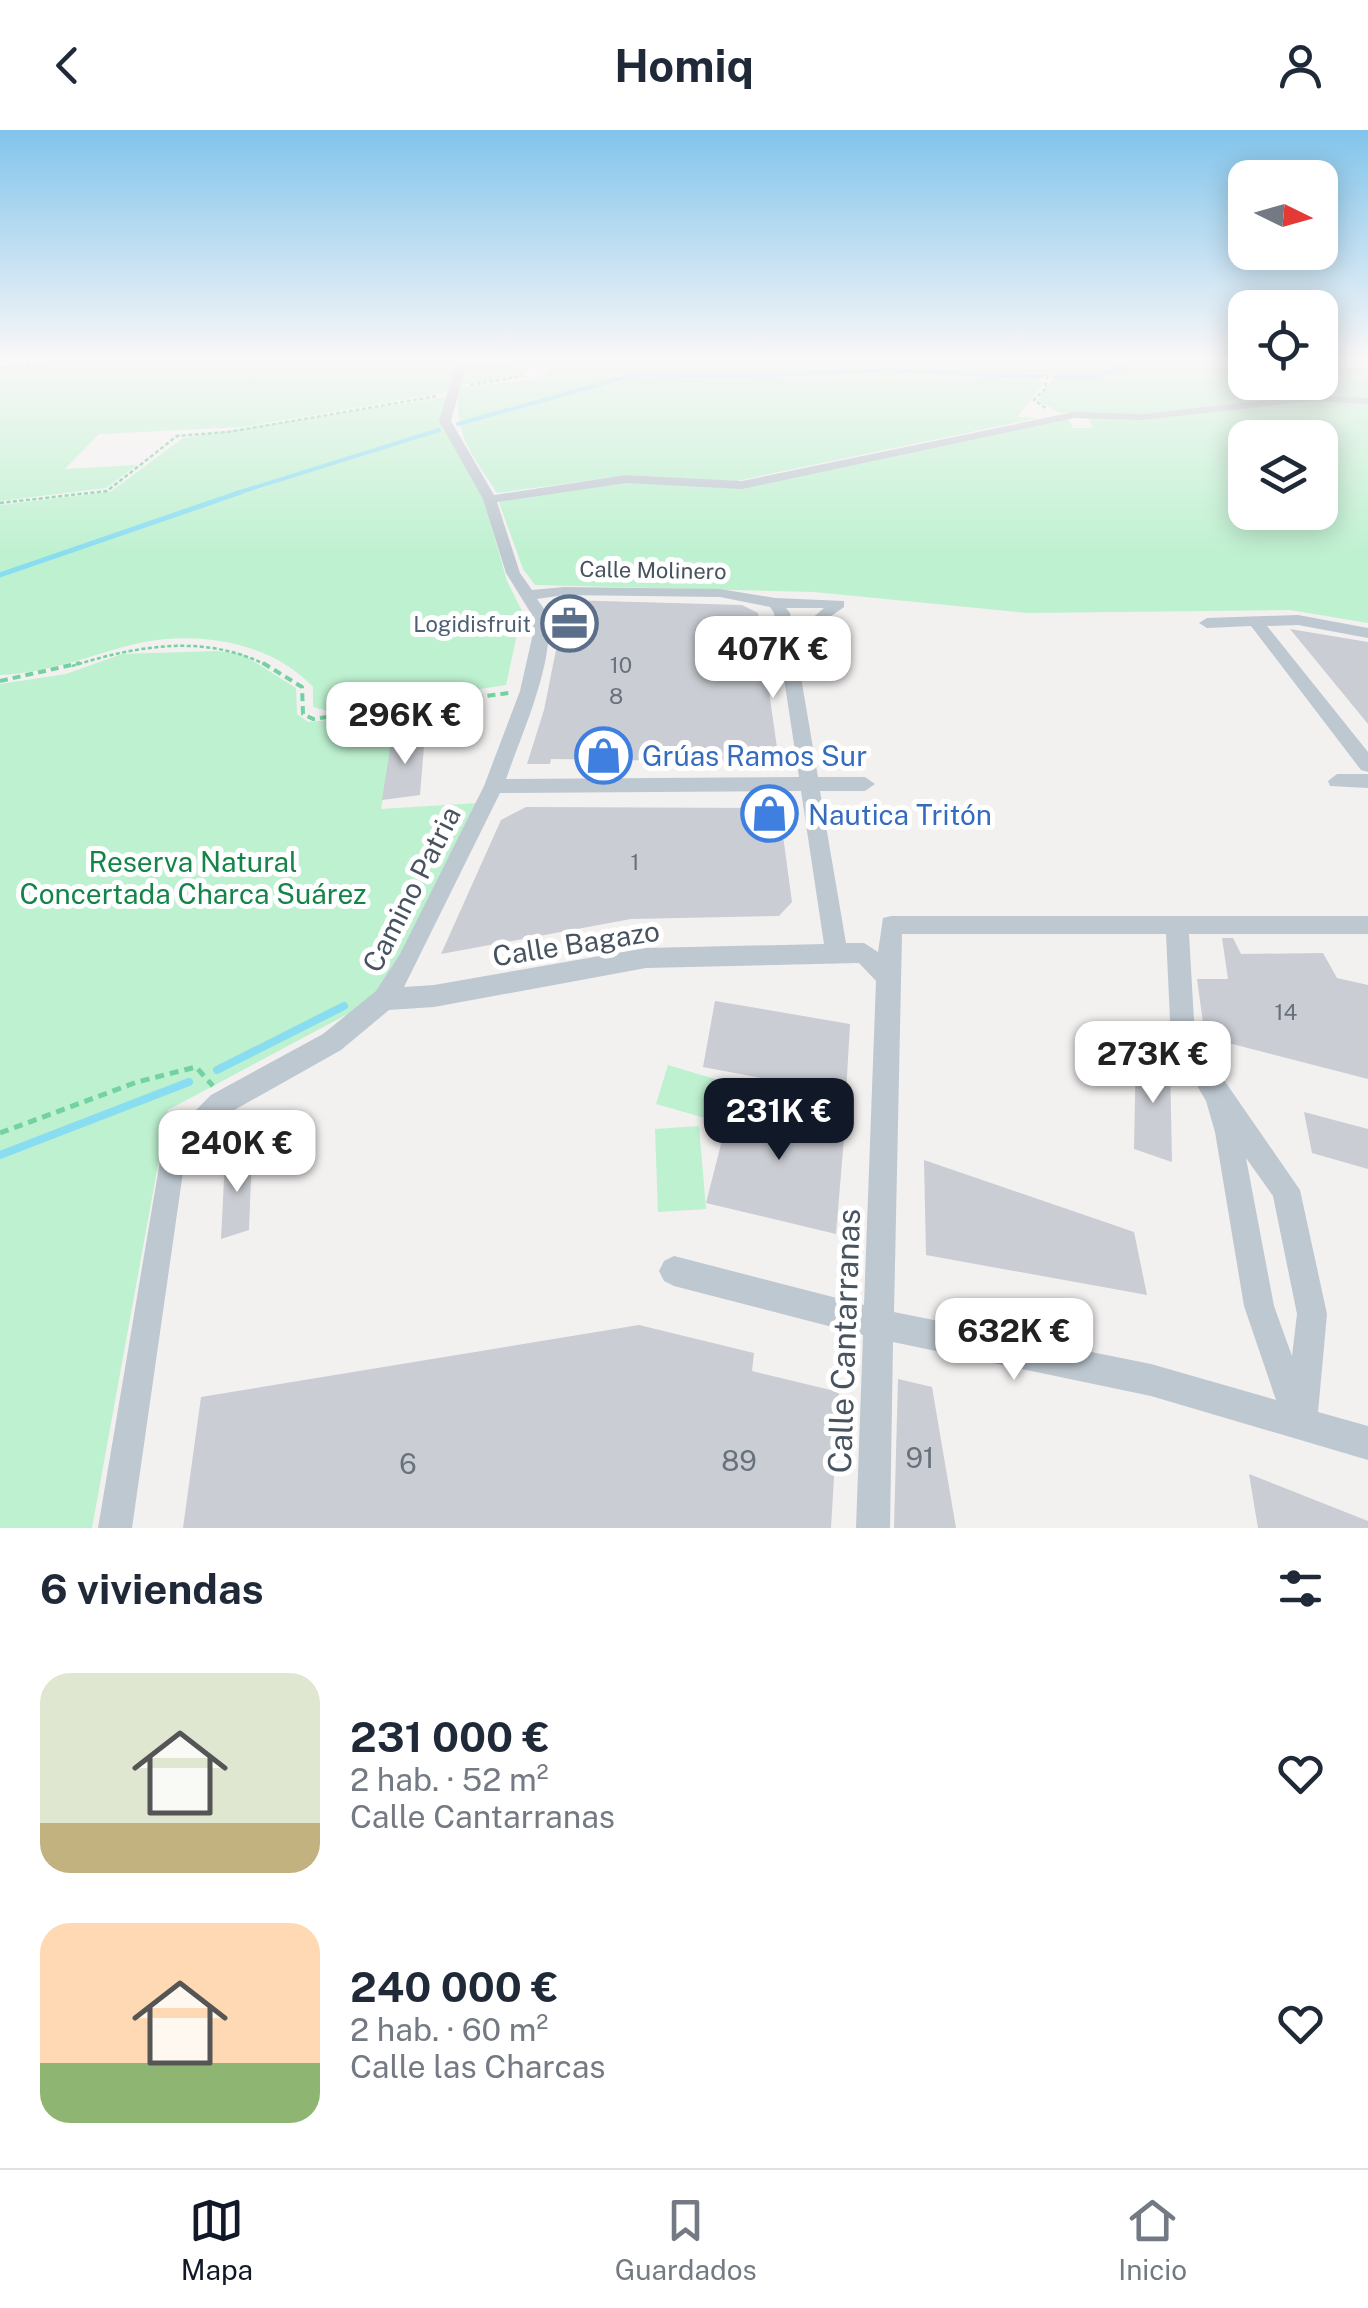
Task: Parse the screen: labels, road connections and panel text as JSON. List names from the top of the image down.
{
  "streets": {
    "street": [
      "Calle Molinero",
      "Camino Patria",
      "Calle Bagazo",
      "Calle Cantarranas"
    ]
  },
  "crossings": [
    ["Calle Molinero", "Camino Patria"],
    ["Camino Patria", "Calle Bagazo"]
  ],
  "parks": ["Reserva Natural Concertada Charca Suárez"],
  "places": {
    "office": ["Logidisfruit"],
    "shop": ["Grúas Ramos Sur", "Nautica Tritón"]
  },
  "house_numbers": [
    "10",
    "8",
    "1",
    "14",
    "91",
    "89",
    "6"
  ],
  "north": "right",
  "page": {
    "header": "Homiq",
    "price": [
      "407K €",
      "296K €",
      "273K €",
      "231K €",
      "240K €",
      "632K €"
    ],
    "heading": "6 viviendas",
    "list": [
      {
        "name": "231 000 €",
        "note": "2 hab. · 52 m² · Calle Cantarranas"
      },
      {
        "name": "240 000 €",
        "note": "2 hab. · 60 m² · Calle las Charcas"
      }
    ],
    "tabs": ["Mapa", "Guardados", "Inicio"]
  }
}
